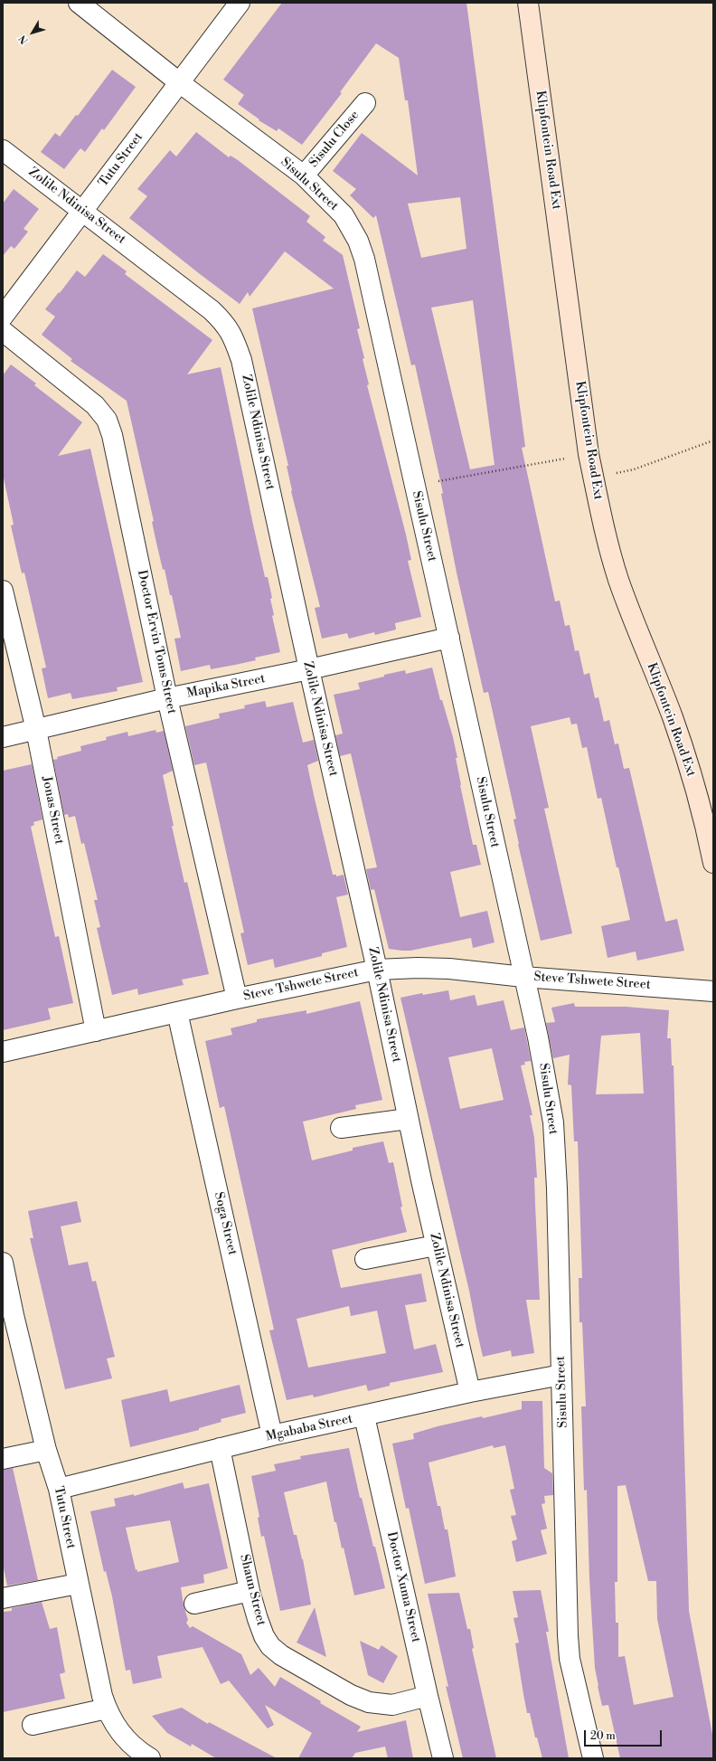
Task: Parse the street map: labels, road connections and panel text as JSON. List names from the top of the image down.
{
  "streets": {
    "street": [
      "Sisulu Close",
      "Klipfontein Road Ext",
      "Tutu Street",
      "Sisulu Street",
      "Zolile Ndinisa Street",
      "Doctor Ervin Toms Street",
      "Mapika Street",
      "Jonas Street",
      "Steve Tshwete Street",
      "Soga Street",
      "Mgababa Street",
      "Doctor Xuma Street",
      "Shaun Street"
    ]
  },
  "crossings": [
    ["Sisulu Close", "Sisulu Street"],
    ["Tutu Street", "Sisulu Street"],
    ["Tutu Street", "Zolile Ndinisa Street"],
    ["Tutu Street", "Mgababa Street"],
    ["Sisulu Street", "Mapika Street"],
    ["Sisulu Street", "Steve Tshwete Street"],
    ["Sisulu Street", "Mgababa Street"],
    ["Zolile Ndinisa Street", "Mapika Street"],
    ["Zolile Ndinisa Street", "Steve Tshwete Street"],
    ["Zolile Ndinisa Street", "Mgababa Street"],
    ["Doctor Ervin Toms Street", "Mapika Street"],
    ["Doctor Ervin Toms Street", "Steve Tshwete Street"],
    ["Mapika Street", "Jonas Street"],
    ["Jonas Street", "Steve Tshwete Street"],
    ["Steve Tshwete Street", "Soga Street"],
    ["Soga Street", "Mgababa Street"],
    ["Mgababa Street", "Doctor Xuma Street"],
    ["Mgababa Street", "Shaun Street"],
    ["Doctor Xuma Street", "Shaun Street"]
  ],
  "scale_bar": "20 m",
  "north": "bottom left"
}
